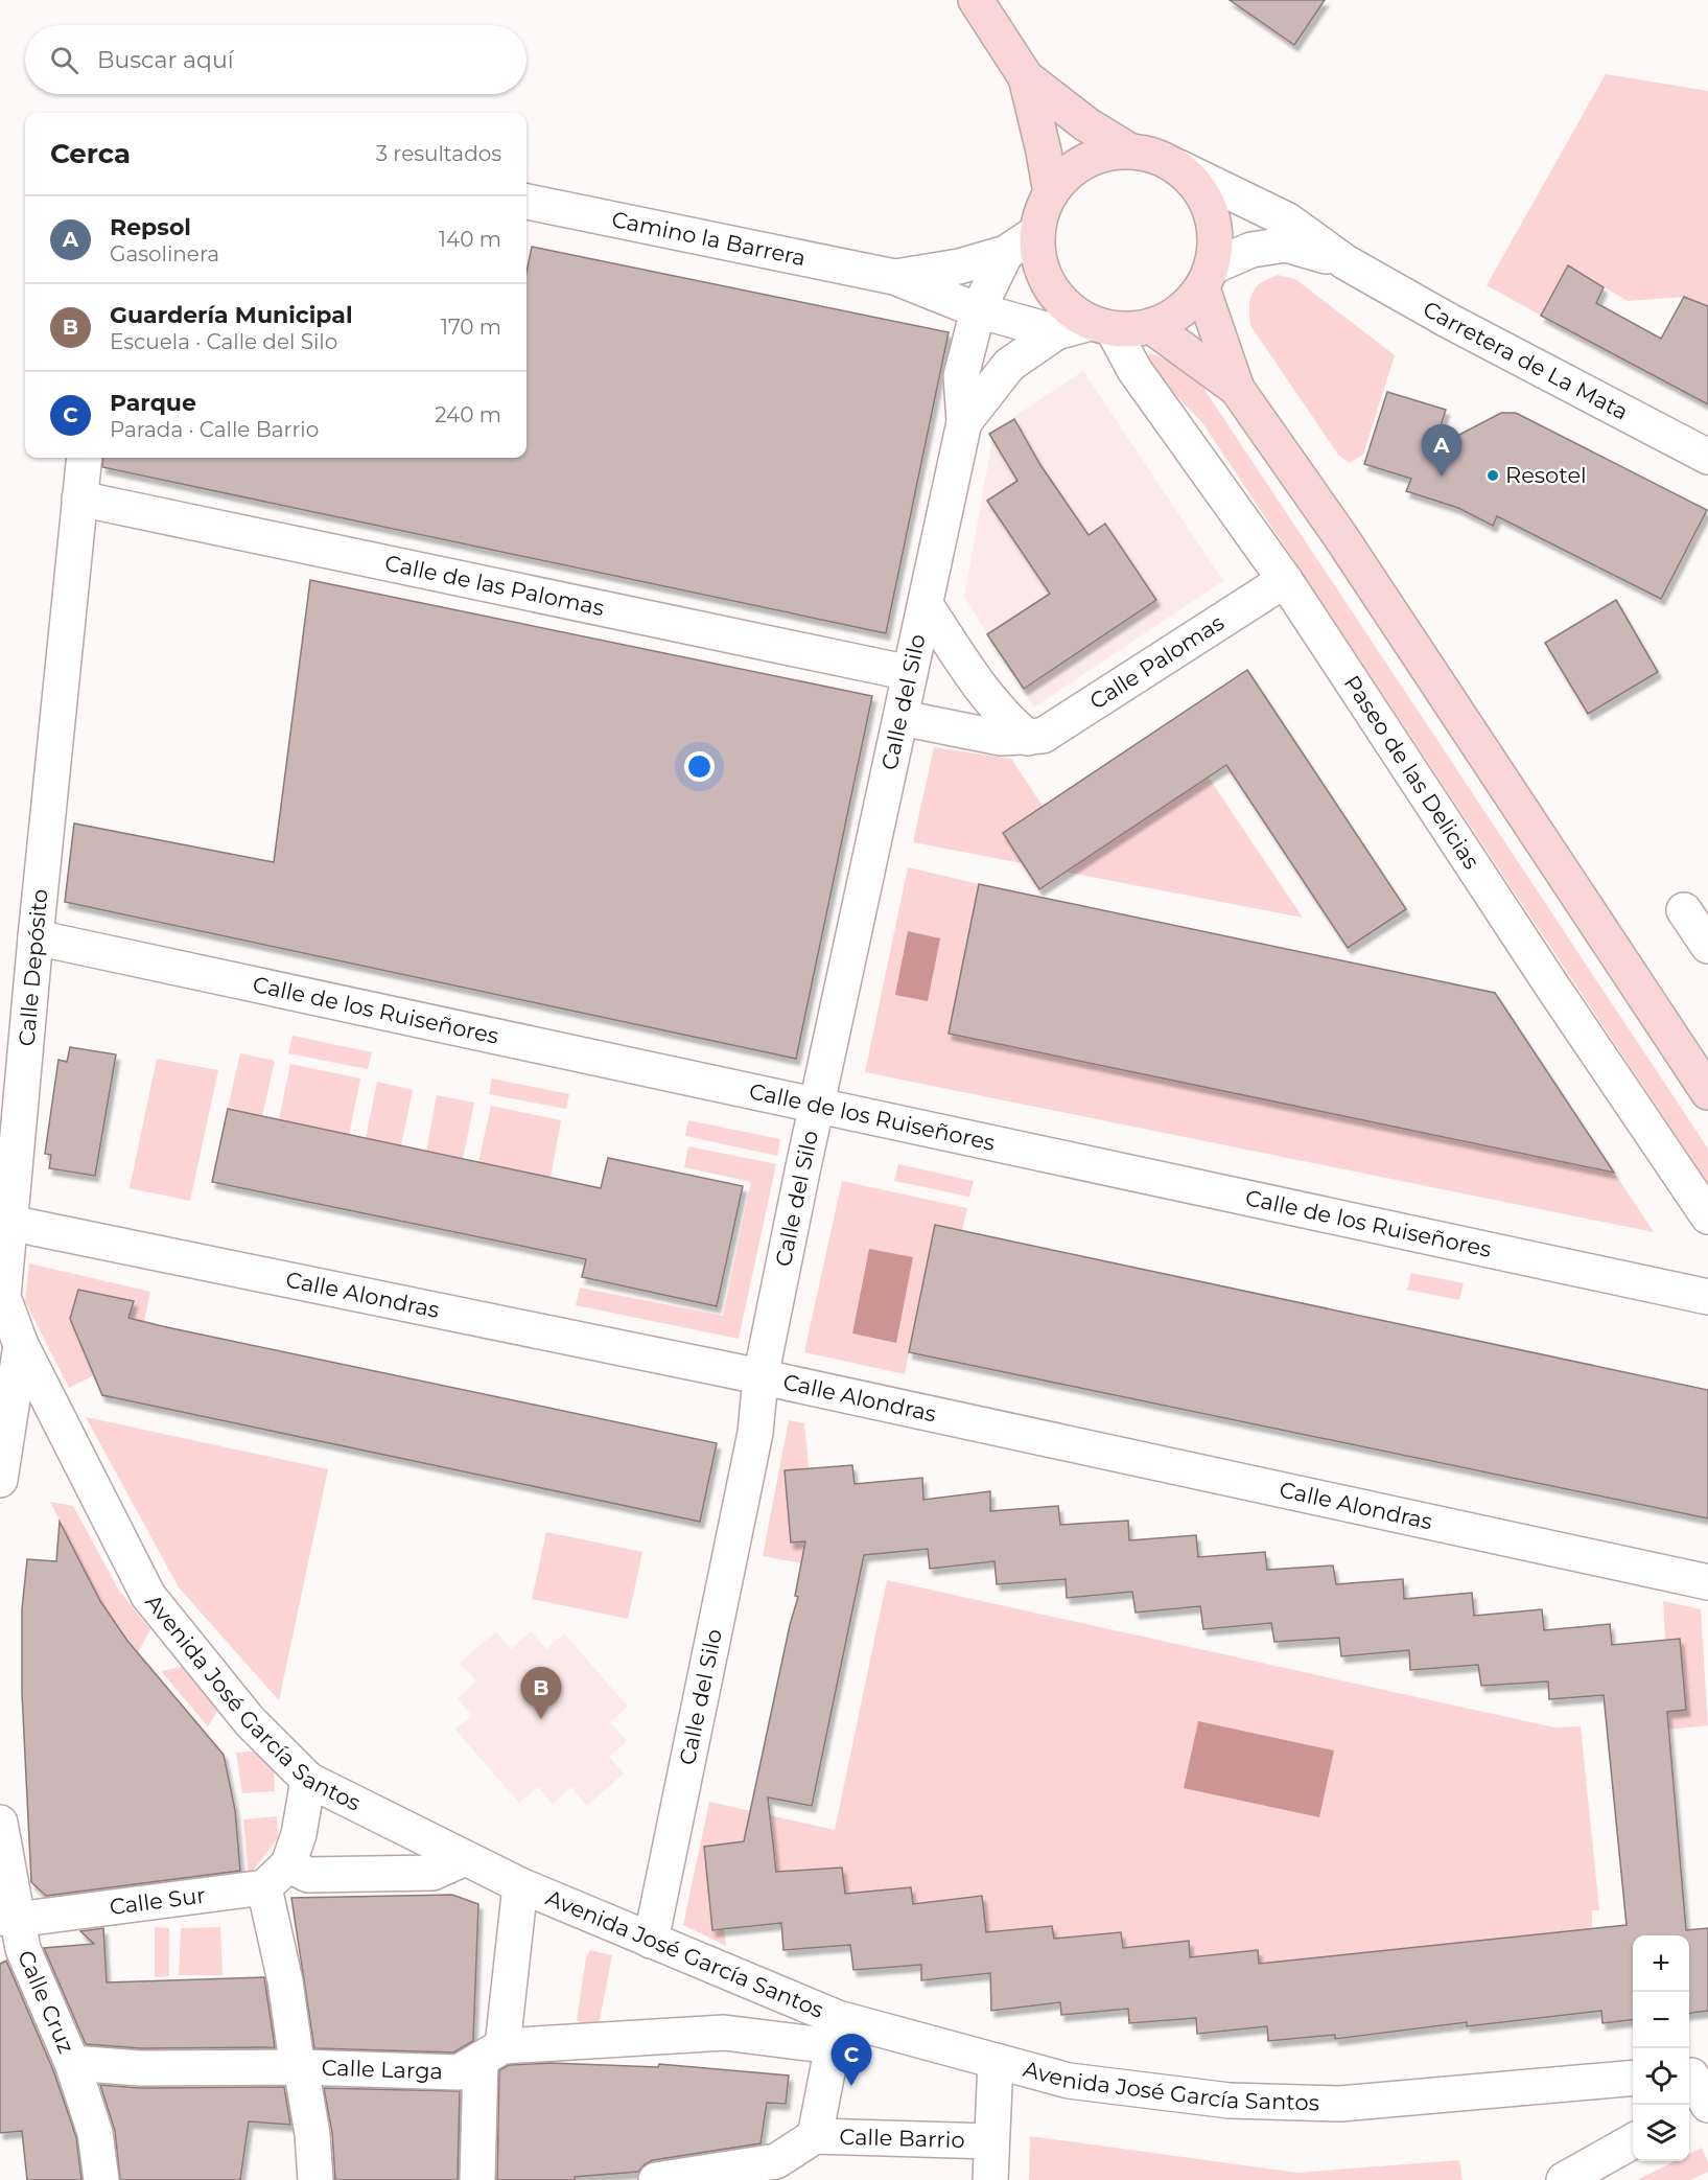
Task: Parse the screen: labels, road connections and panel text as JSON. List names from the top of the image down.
{
  "streets": {
    "street": [
      "Camino la Barrera",
      "Carretera de La Mata",
      "Calle de las Palomas",
      "Calle Palomas",
      "Calle del Silo",
      "Paseo de las Delicias",
      "Calle Depósito",
      "Calle de los Ruiseñores",
      "Calle Alondras",
      "Avenida José García Santos",
      "Calle Sur",
      "Calle Cruz",
      "Calle Larga",
      "Calle Barrio"
    ]
  },
  "crossings": [
    ["Camino la Barrera", "Calle del Silo"],
    ["Carretera de La Mata", "Calle del Silo"],
    ["Carretera de La Mata", "Paseo de las Delicias"],
    ["Calle de las Palomas", "Calle del Silo"],
    ["Calle de las Palomas", "Calle Depósito"],
    ["Calle Palomas", "Calle del Silo"],
    ["Calle Palomas", "Paseo de las Delicias"],
    ["Calle del Silo", "Paseo de las Delicias"],
    ["Calle del Silo", "Calle de los Ruiseñores"],
    ["Calle del Silo", "Calle Alondras"],
    ["Calle del Silo", "Avenida José García Santos"],
    ["Calle Depósito", "Calle de los Ruiseñores"],
    ["Calle Depósito", "Calle Alondras"],
    ["Calle Depósito", "Avenida José García Santos"],
    ["Avenida José García Santos", "Calle Sur"],
    ["Avenida José García Santos", "Calle Larga"],
    ["Avenida José García Santos", "Calle Barrio"],
    ["Calle Sur", "Calle Cruz"],
    ["Calle Cruz", "Calle Larga"],
    ["Calle Larga", "Calle Barrio"]
  ],
  "places": ["Resotel"],
  "page": {
    "search": "Buscar aquí",
    "heading": ["Cerca", "3 resultados"],
    "list": [
      {
        "mark": "A",
        "name": "Repsol",
        "note": "Gasolinera",
        "value": "140 m"
      },
      {
        "mark": "B",
        "name": "Guardería Municipal",
        "note": "Escuela · Calle del Silo",
        "value": "170 m"
      },
      {
        "mark": "C",
        "name": "Parque",
        "note": "Parada · Calle Barrio",
        "value": "240 m"
      }
    ],
    "pins": ["A", "B", "C"],
    "map_buttons": ["+", "−"]
  }
}
